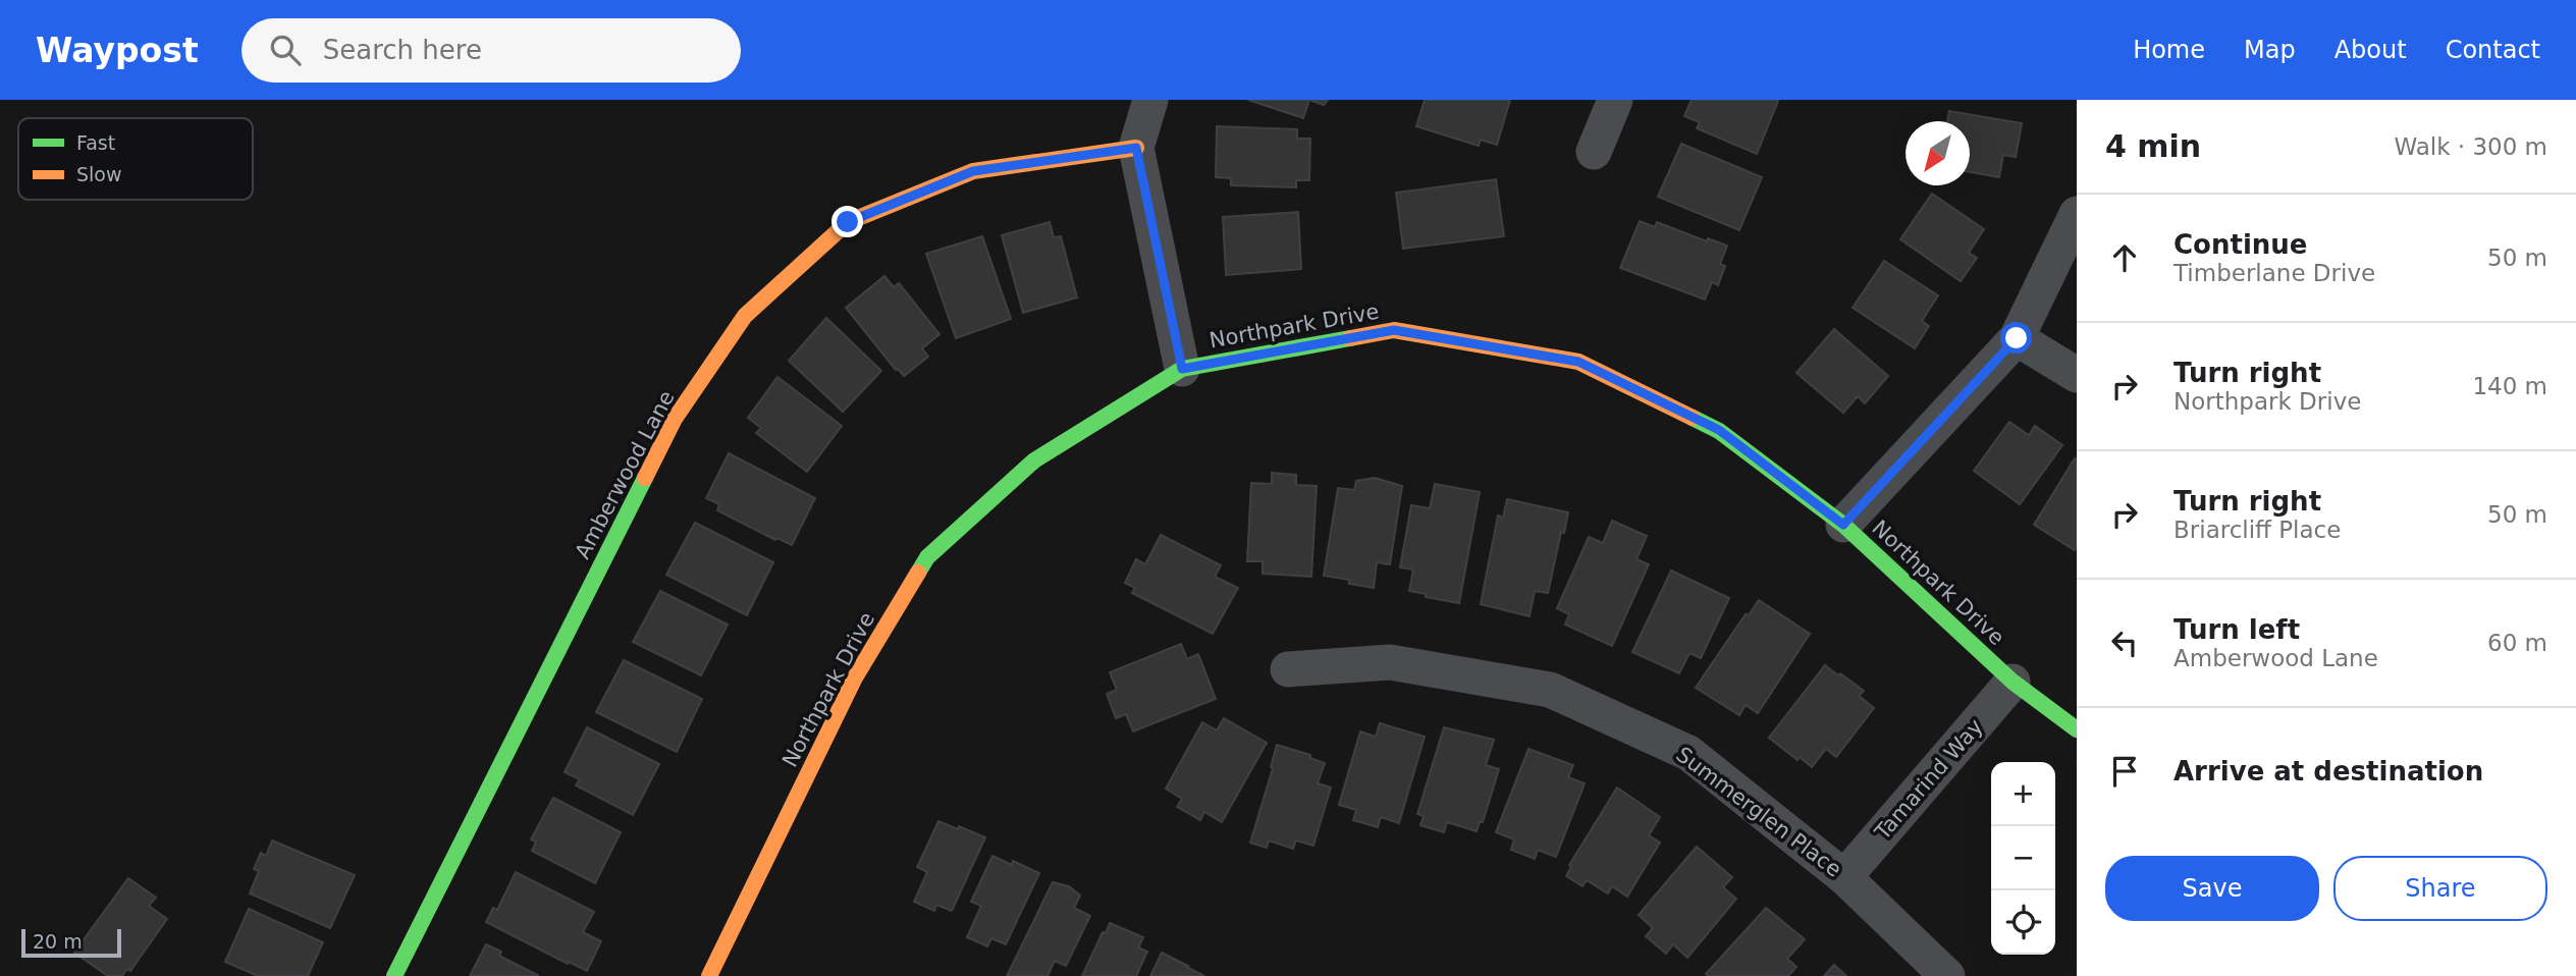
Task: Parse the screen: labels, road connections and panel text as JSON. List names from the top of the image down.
{
  "streets": {
    "street": [
      "Northpark Drive",
      "Amberwood Lane",
      "Tamarind Way",
      "Summerglen Place"
    ]
  },
  "crossings": [
    ["Northpark Drive", "Tamarind Way"],
    ["Tamarind Way", "Summerglen Place"]
  ],
  "legend": ["Fast", "Slow"],
  "scale_bar": "20 m",
  "north": "bottom left",
  "page": {
    "header": "Waypost",
    "search": "Search here",
    "nav": [
      "Home",
      "Map",
      "About",
      "Contact"
    ],
    "heading": ["4 min", "Walk · 300 m"],
    "list": [
      ["Continue", "Timberlane Drive", "50 m"],
      ["Turn right", "Northpark Drive", "140 m"],
      ["Turn right", "Briarcliff Place", "50 m"],
      ["Turn left", "Amberwood Lane", "60 m"],
      "Arrive at destination"
    ],
    "map_buttons": ["+", "−"],
    "buttons": ["Save", "Share"],
    "scale": "20 m"
  }
}
